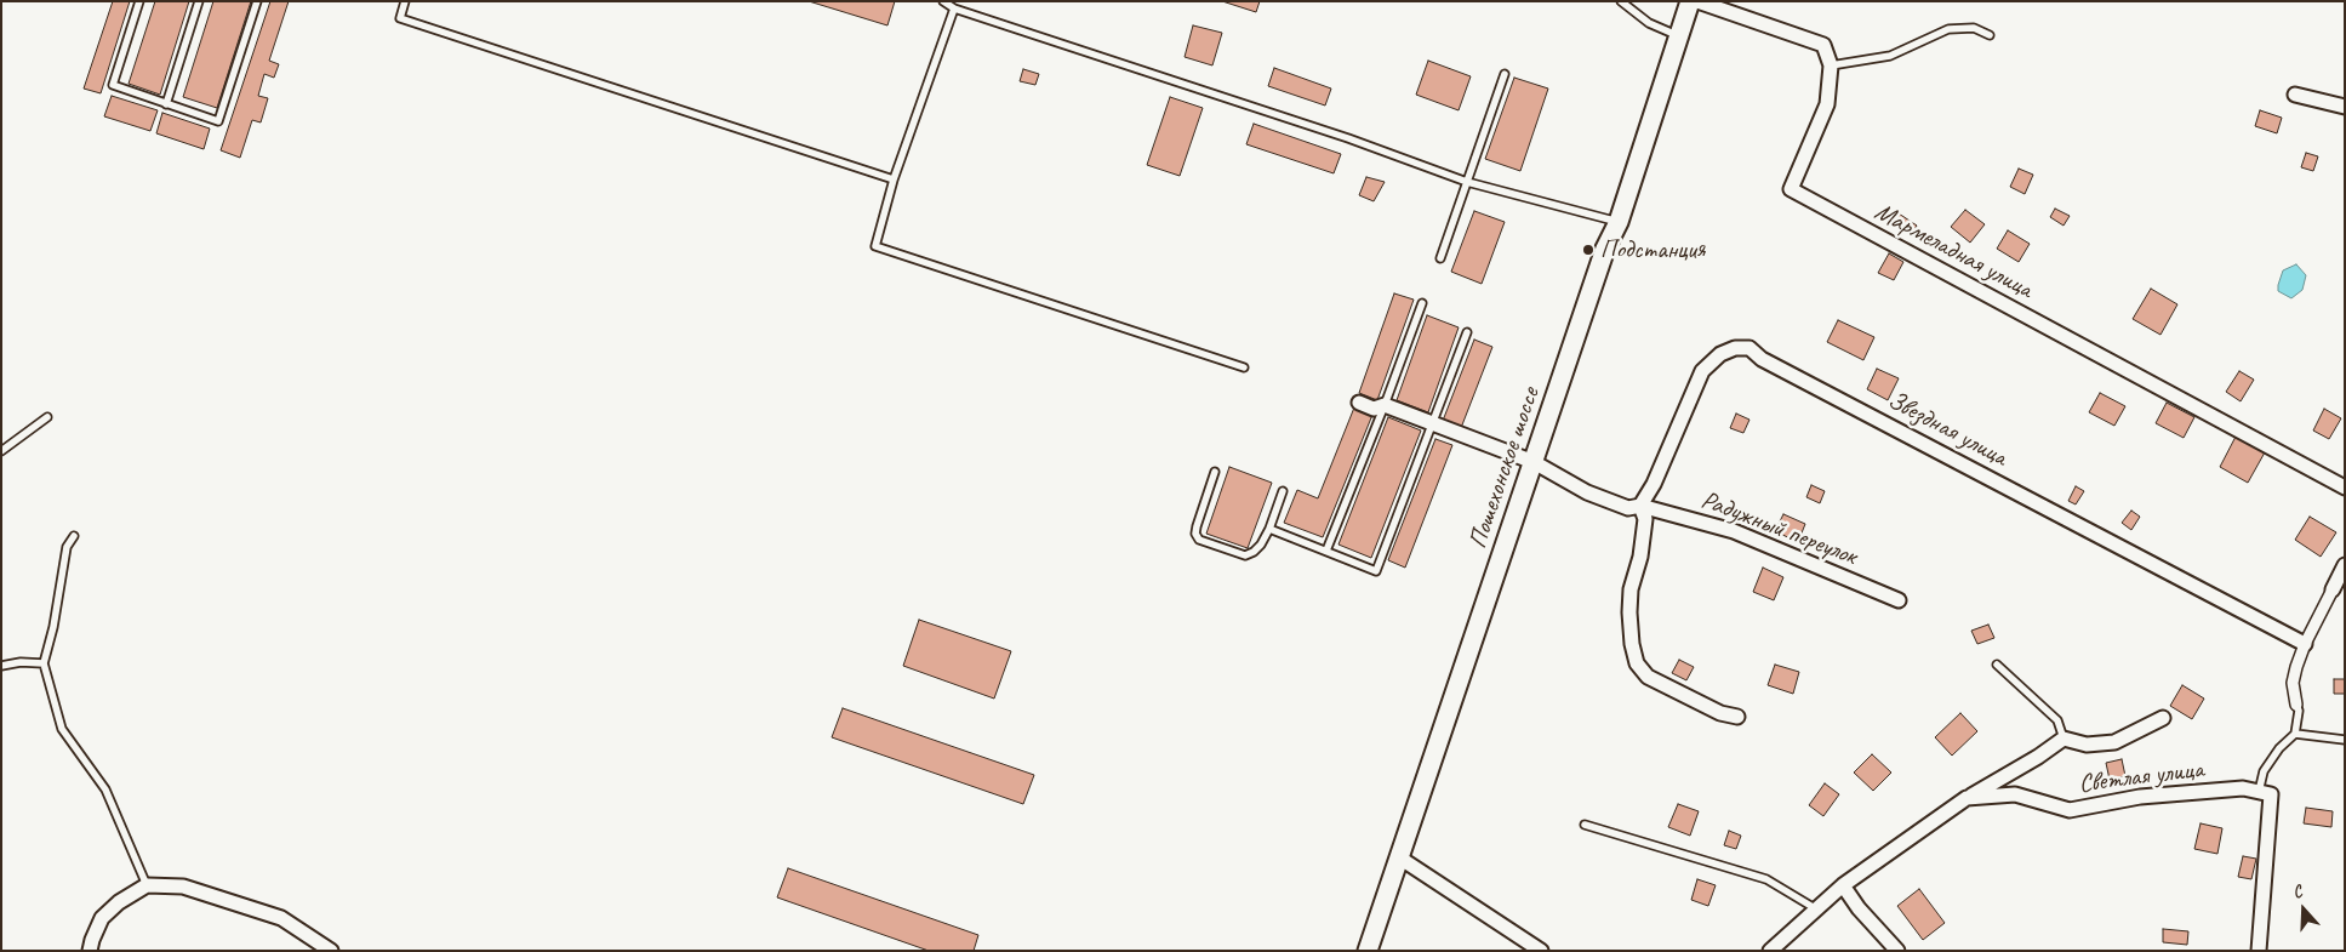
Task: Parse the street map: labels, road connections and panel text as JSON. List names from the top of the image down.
{
  "streets": {
    "street": [
      "Мармеладная улица",
      "Звездная улица",
      "Пошехонское шоссе",
      "Радужный переулок",
      "Светлая улица"
    ]
  },
  "crossings": [
    ["Звездная улица", "Радужный переулок"],
    ["Пошехонское шоссе", "Радужный переулок"]
  ],
  "places": ["Подстанция"],
  "north": "top"
}
